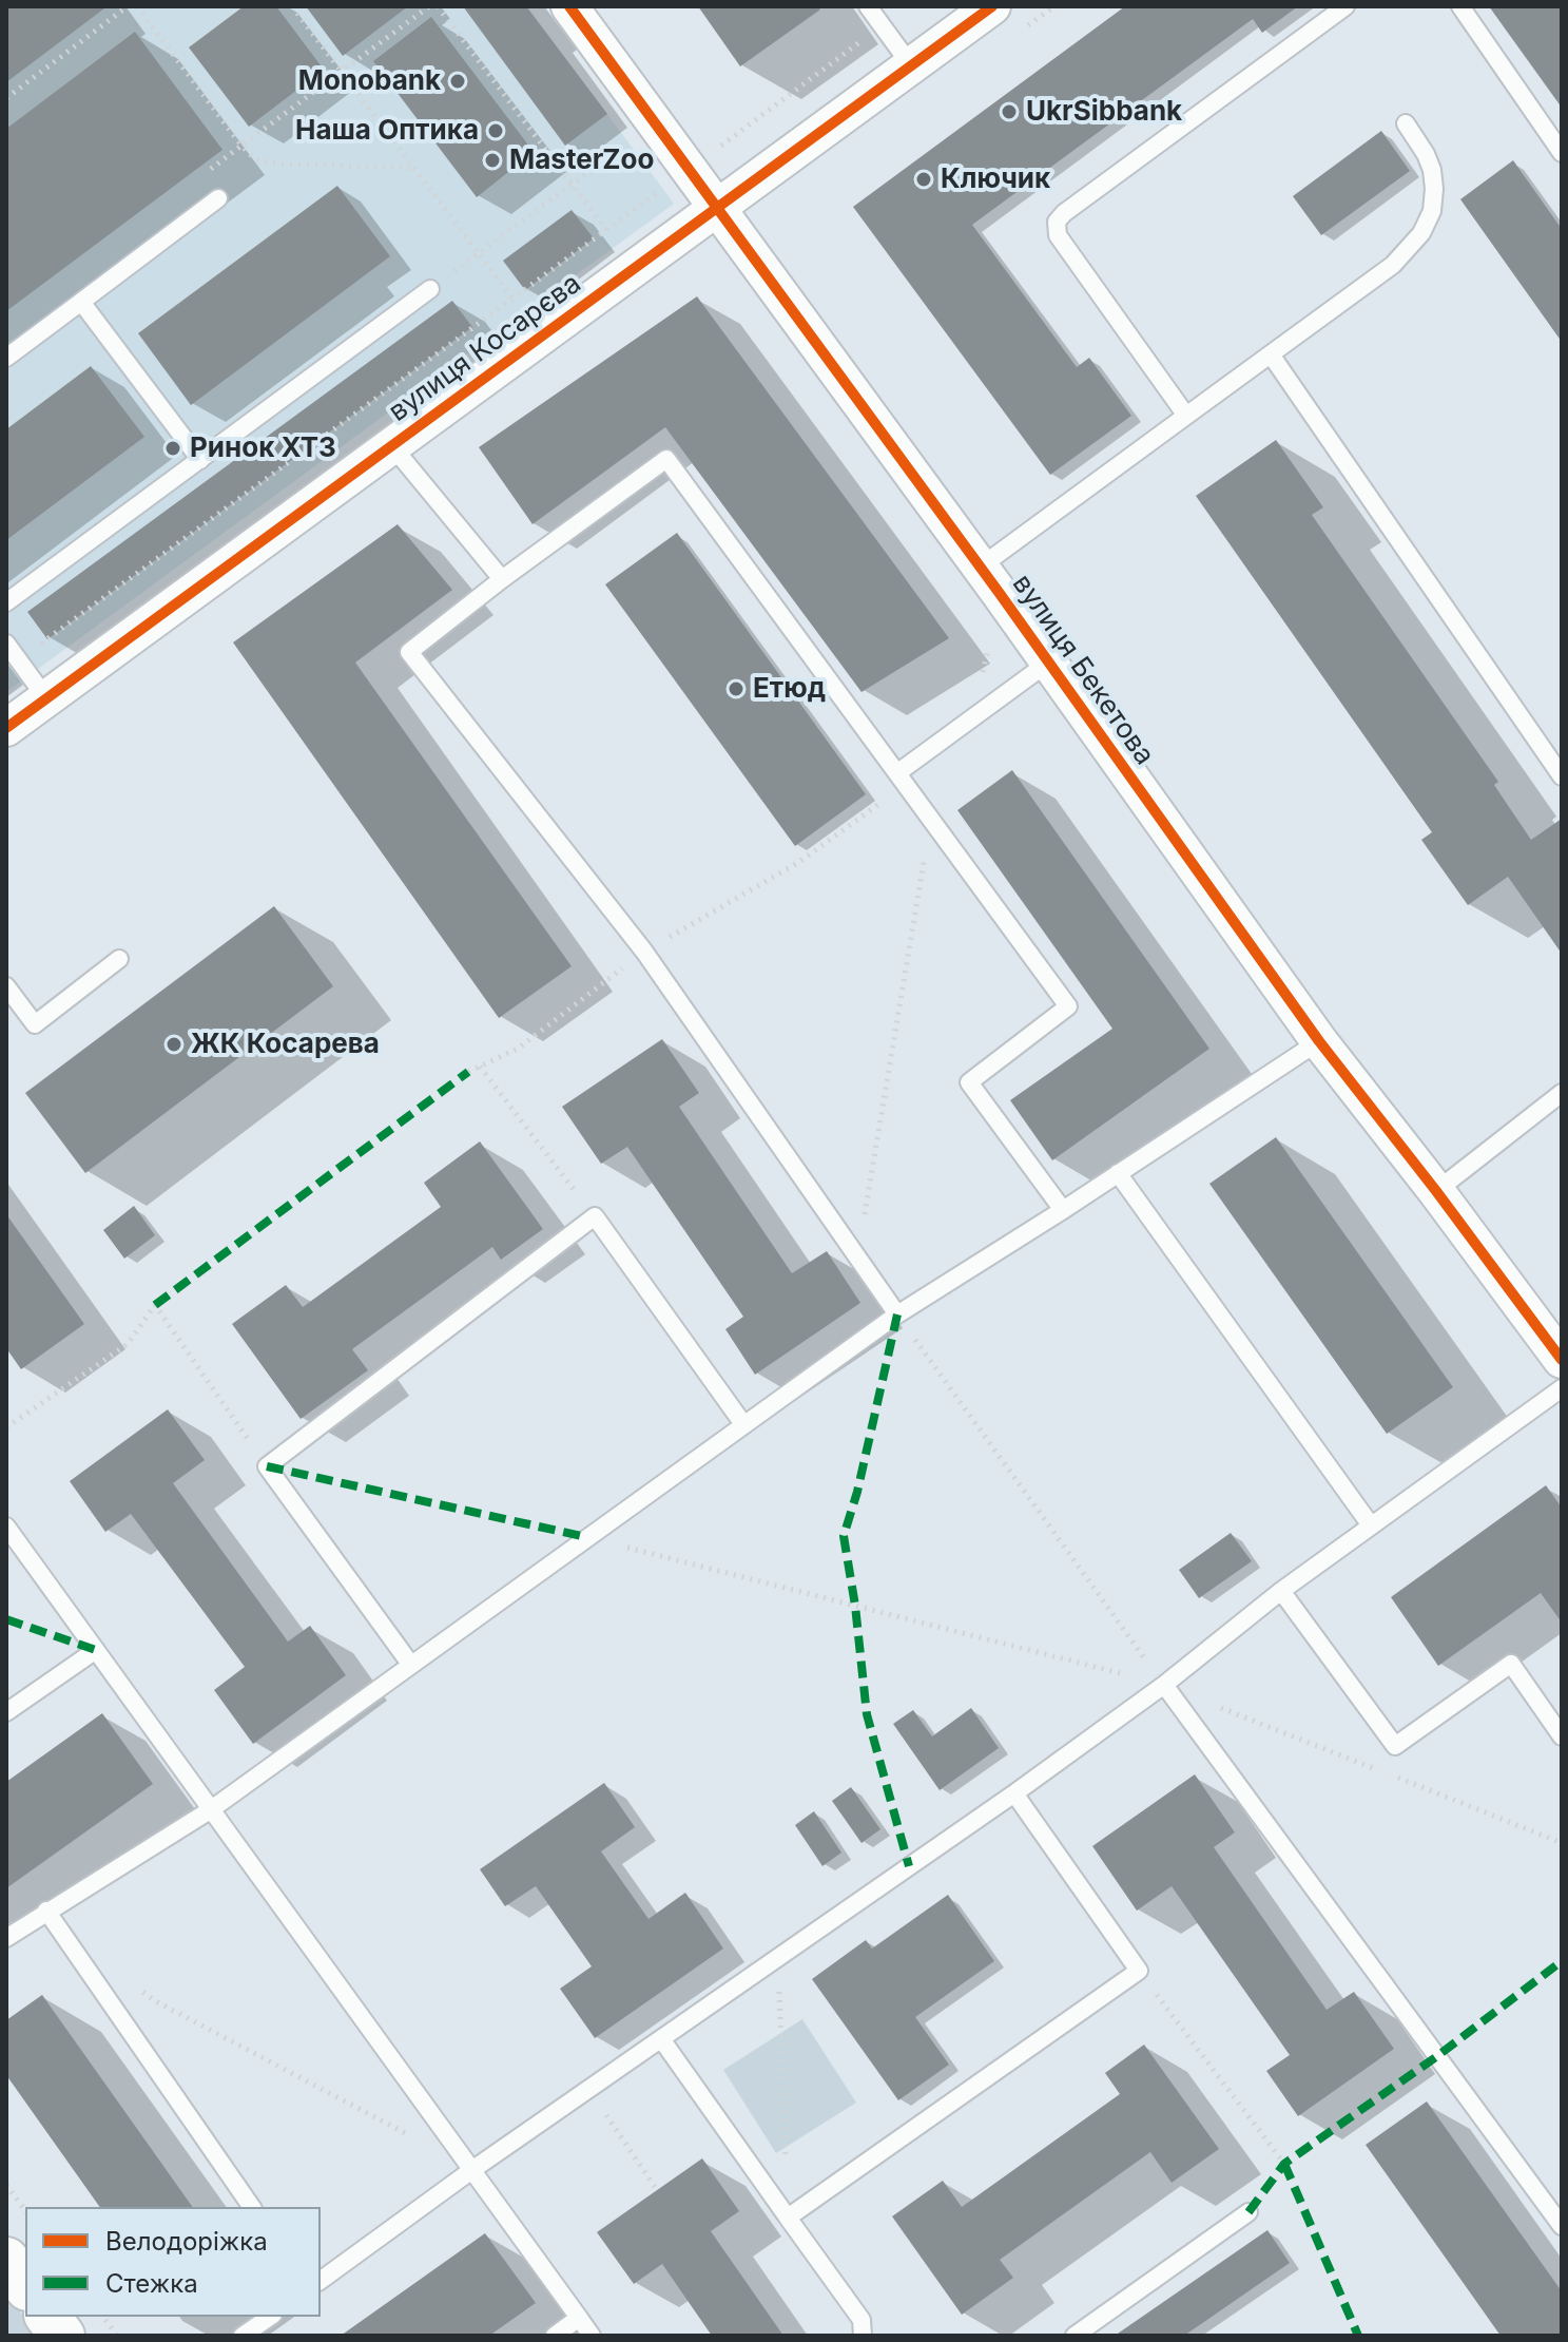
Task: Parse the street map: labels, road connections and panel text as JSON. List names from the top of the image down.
{
  "streets": {
    "street": ["вулиця Косарєва", "вулиця Бекетова"]
  },
  "crossings": [
    ["вулиця Косарєва", "вулиця Бекетова"]
  ],
  "places": [
    "Monobank",
    "UkrSibbank",
    "Наша Оптика",
    "MasterZoo",
    "Ключик",
    "Ринок ХТЗ",
    "Етюд",
    "ЖК Косарева"
  ],
  "legend": ["Велодоріжка", "Стежка"]
}
